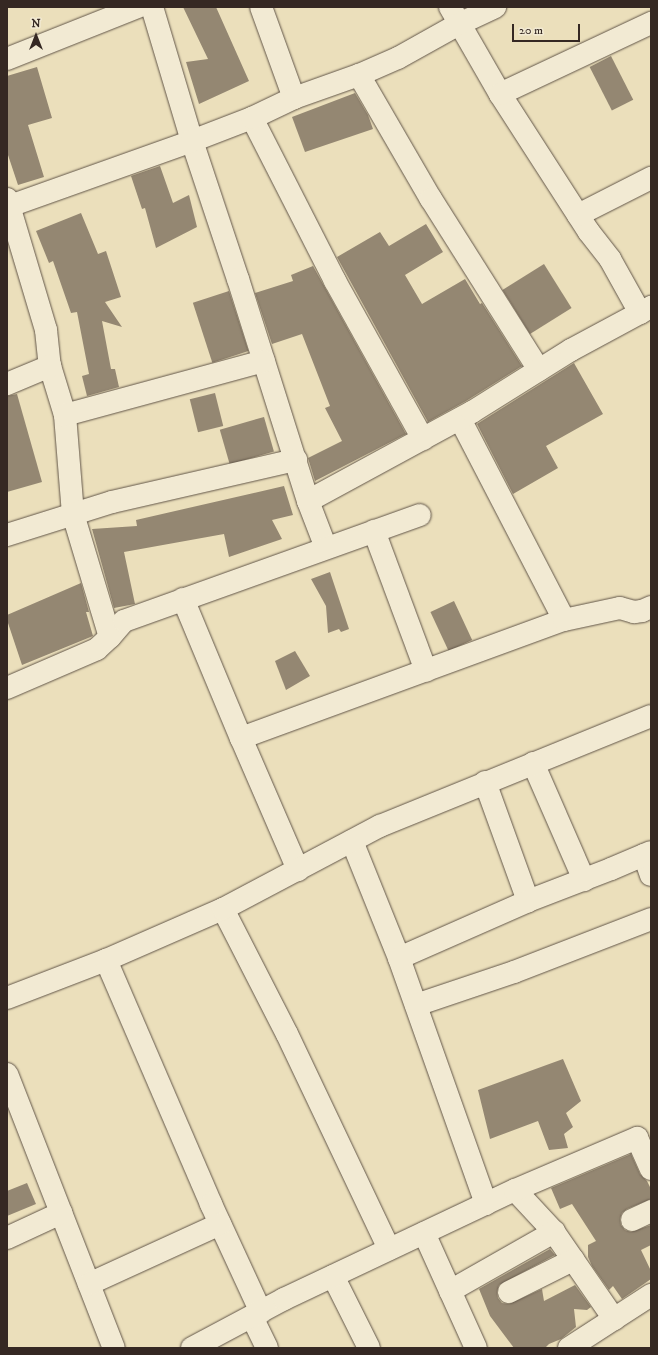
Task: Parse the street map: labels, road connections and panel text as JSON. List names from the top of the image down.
{
  "scale_bar": "20 m",
  "north": "top"
}
